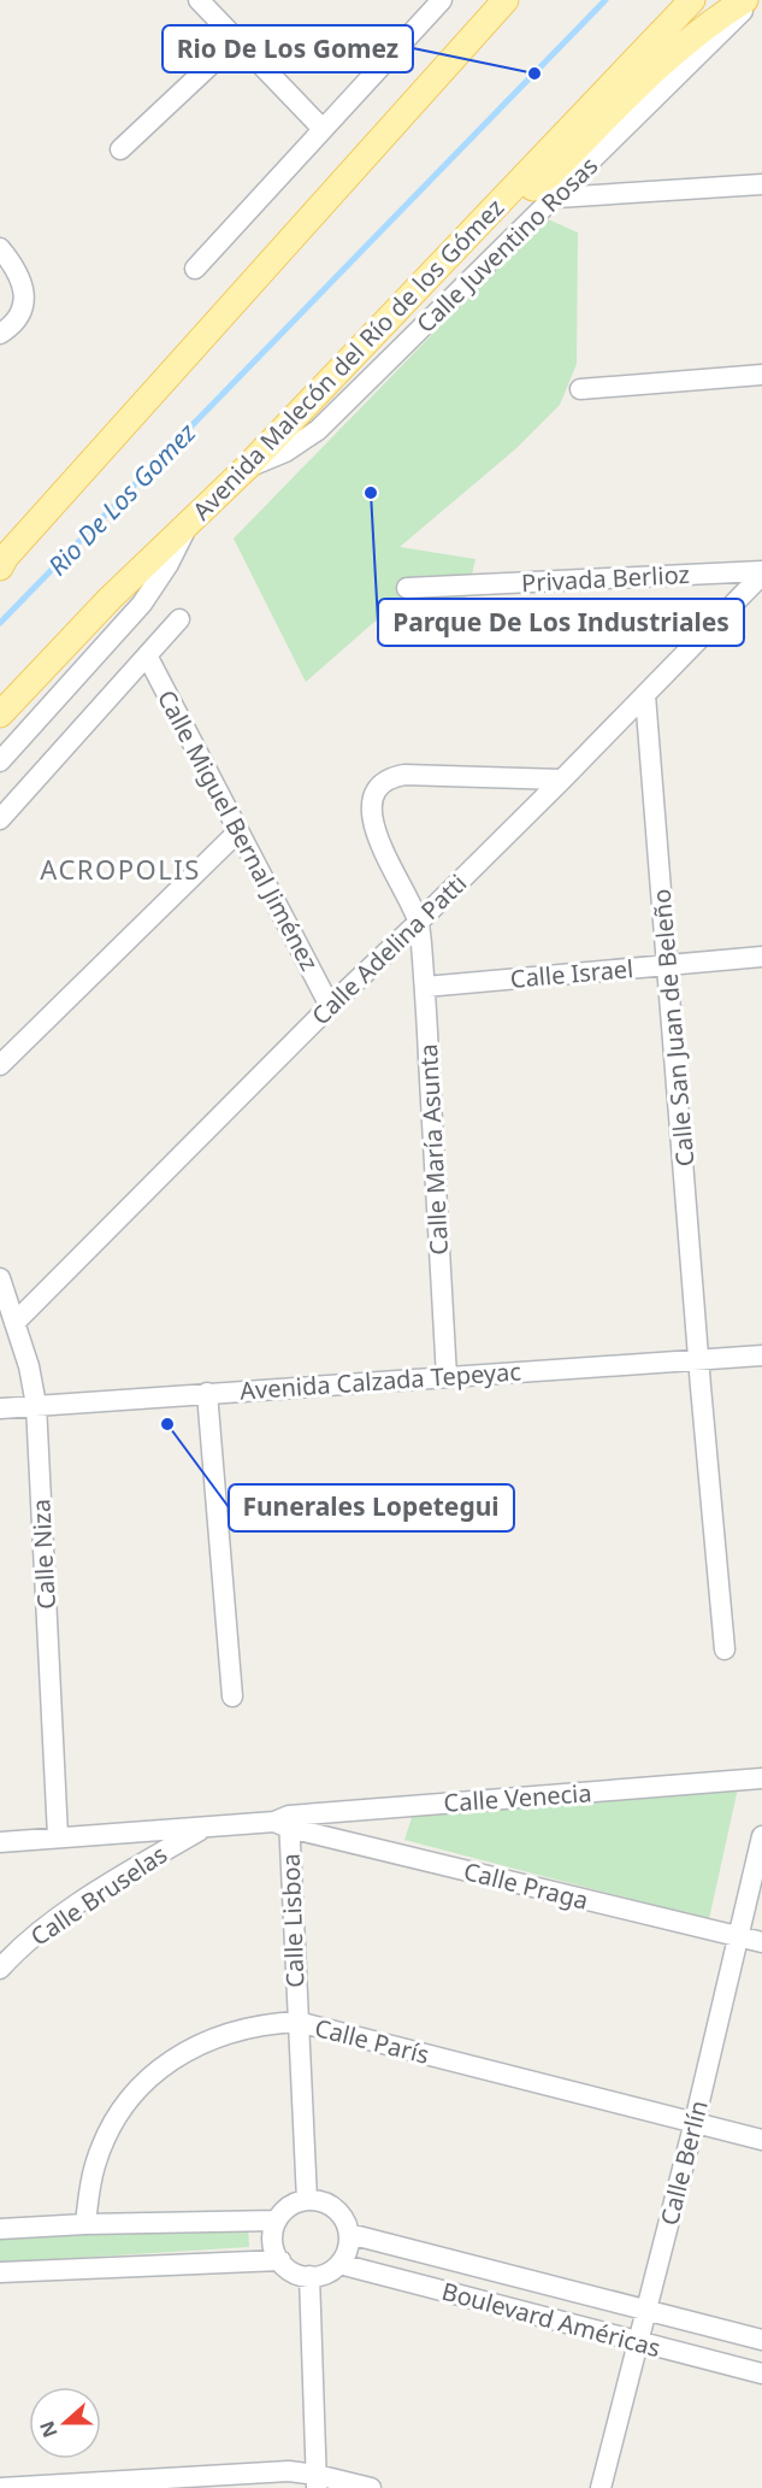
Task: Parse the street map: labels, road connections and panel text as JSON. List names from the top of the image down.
{
  "streets": {
    "main road": ["Avenida Malecón del Río de los Gómez"],
    "street": [
      "Calle Juventino Rosas",
      "Privada Berlioz",
      "Calle Miguel Bernal Jiménez",
      "Calle Adelina Patti",
      "Calle Israel",
      "Calle San Juan de Beleño",
      "Calle María Asunta",
      "Avenida Calzada Tepeyac",
      "Calle Niza",
      "Calle Venecia",
      "Calle Praga",
      "Calle Bruselas",
      "Calle Lisboa",
      "Calle París",
      "Calle Berlín",
      "Boulevard Américas"
    ]
  },
  "crossings": [
    ["Calle Juventino Rosas", "Avenida Malecón del Río de los Gómez"],
    ["Privada Berlioz", "Calle Adelina Patti"],
    ["Calle Miguel Bernal Jiménez", "Calle Adelina Patti"],
    ["Calle Adelina Patti", "Calle San Juan de Beleño"],
    ["Calle Adelina Patti", "Calle María Asunta"],
    ["Calle Adelina Patti", "Calle Niza"],
    ["Calle Israel", "Calle San Juan de Beleño"],
    ["Calle Israel", "Calle María Asunta"],
    ["Calle San Juan de Beleño", "Avenida Calzada Tepeyac"],
    ["Calle María Asunta", "Avenida Calzada Tepeyac"],
    ["Avenida Calzada Tepeyac", "Calle Niza"],
    ["Calle Niza", "Calle Venecia"],
    ["Calle Venecia", "Calle Praga"],
    ["Calle Venecia", "Calle Bruselas"],
    ["Calle Venecia", "Calle Lisboa"],
    ["Calle Praga", "Calle Lisboa"],
    ["Calle Praga", "Calle Berlín"],
    ["Calle Lisboa", "Calle París"],
    ["Calle Lisboa", "Boulevard Américas"],
    ["Calle París", "Calle Berlín"],
    ["Calle Berlín", "Boulevard Américas"]
  ],
  "districts": ["ACROPOLIS"],
  "water": ["Rio De Los Gomez"],
  "places": ["Rio De Los Gomez", "Parque De Los Industriales", "Funerales Lopetegui"],
  "north": "left"
}
